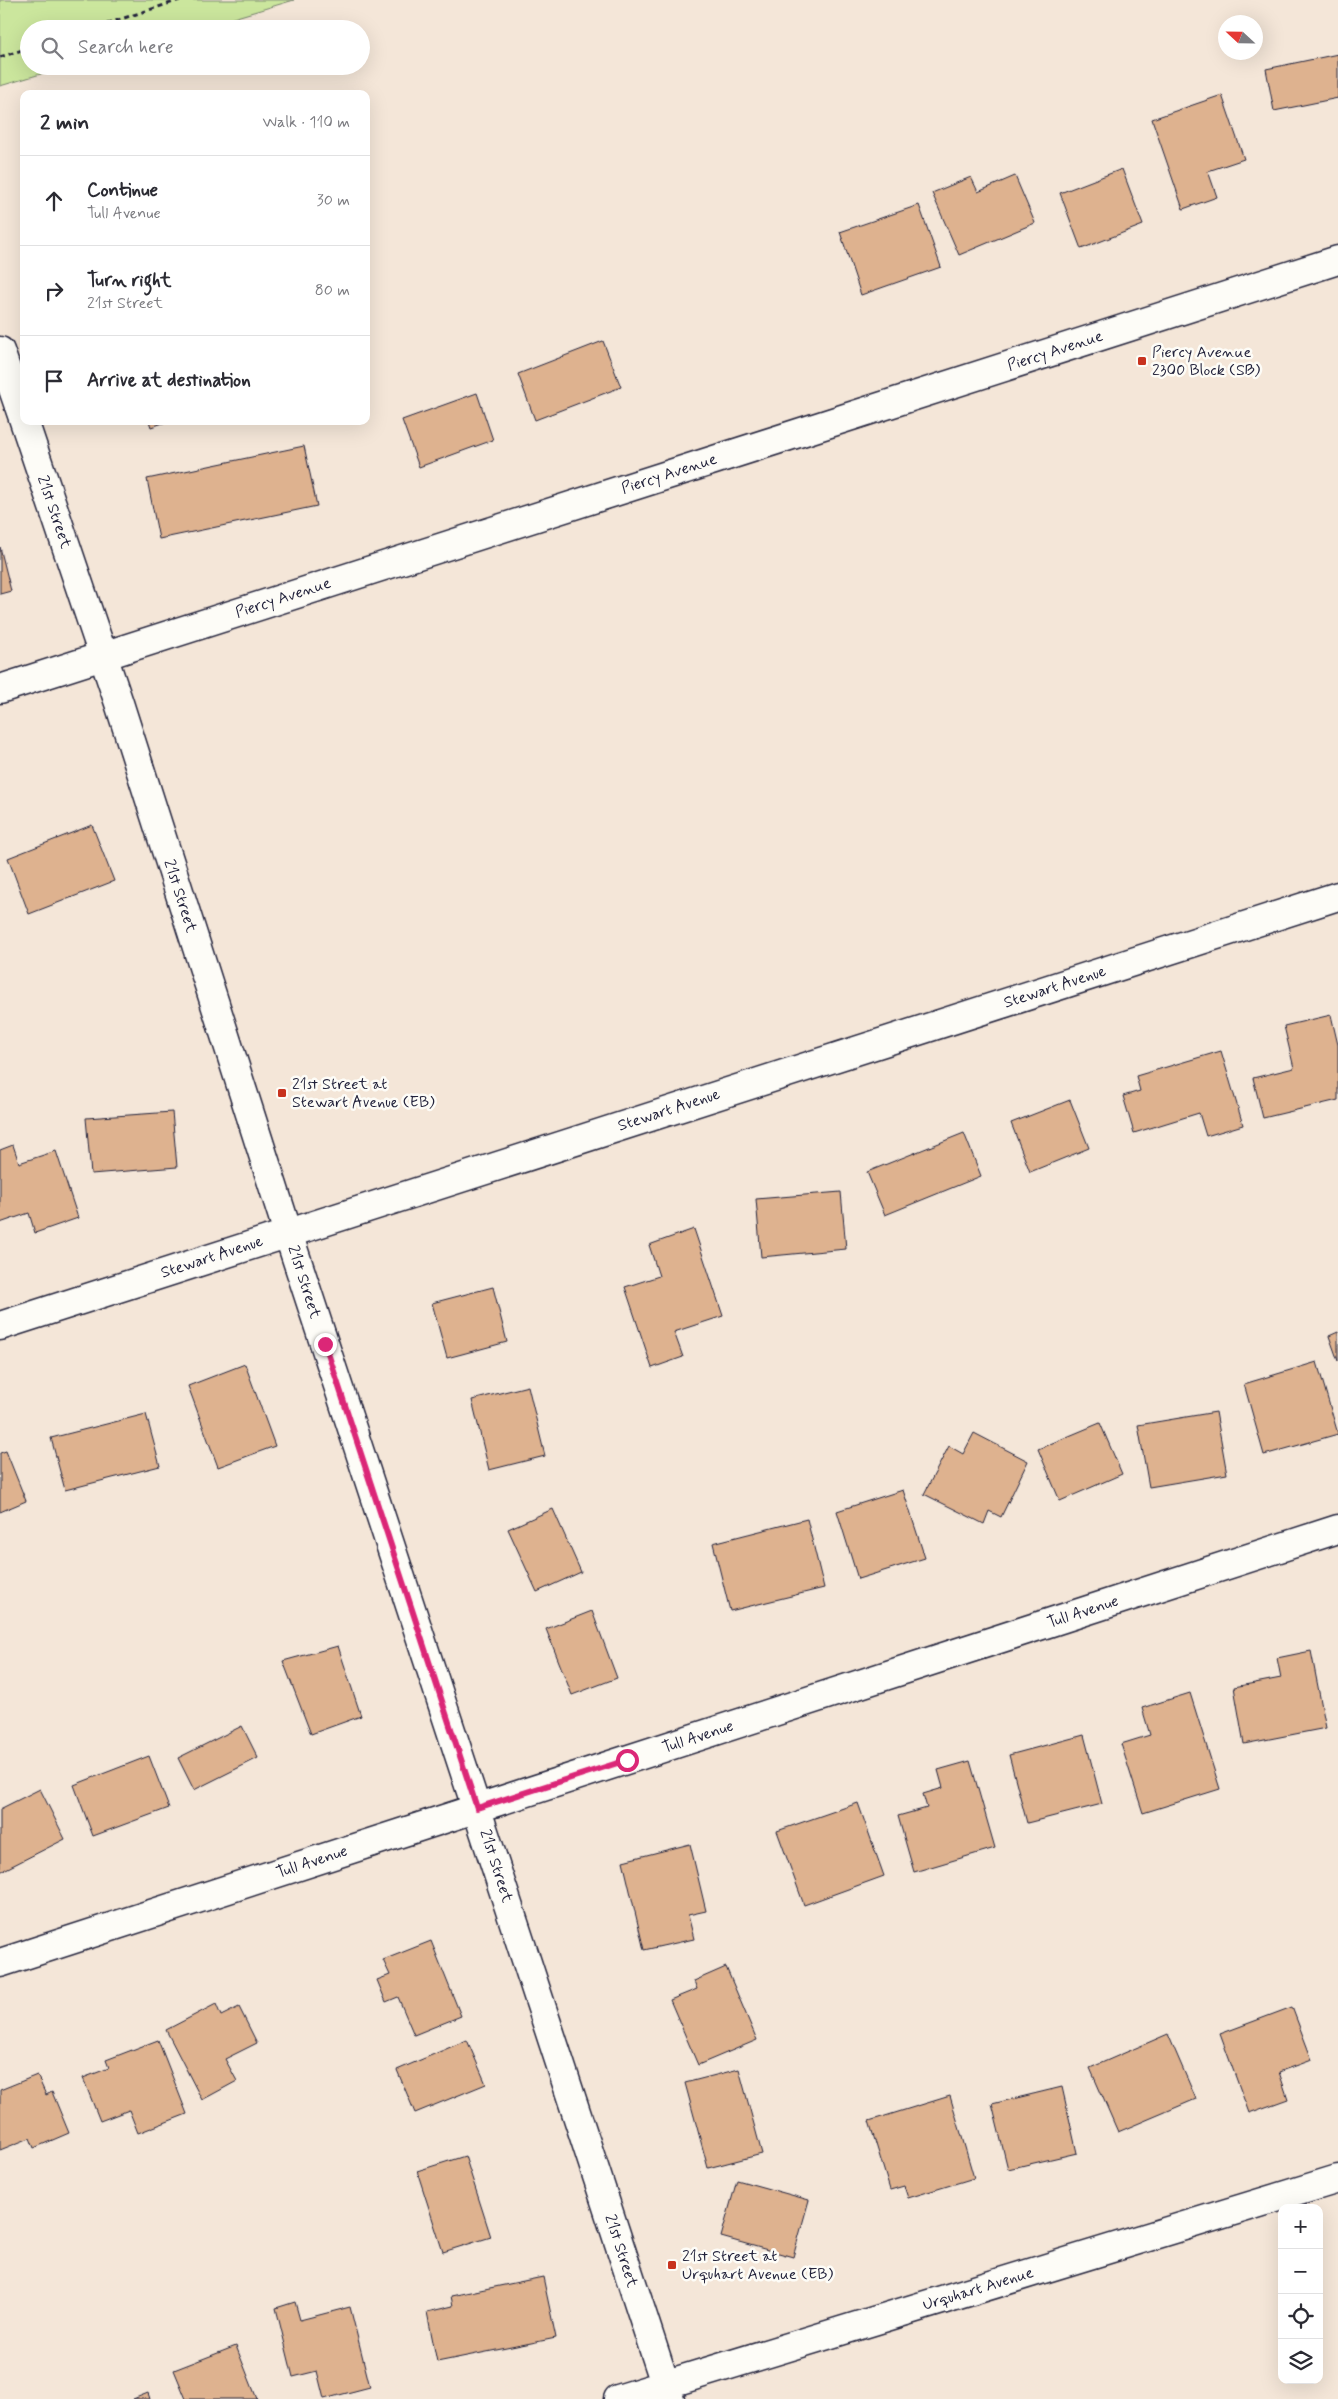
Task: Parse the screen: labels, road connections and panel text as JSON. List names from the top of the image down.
{
  "streets": {
    "street": [
      "Piercy Avenue",
      "21st Street",
      "Stewart Avenue",
      "Tull Avenue",
      "Urquhart Avenue"
    ]
  },
  "crossings": [
    ["Piercy Avenue", "21st Street"],
    ["21st Street", "Stewart Avenue"],
    ["21st Street", "Tull Avenue"],
    ["21st Street", "Urquhart Avenue"]
  ],
  "places": {
    "transit": ["Piercy Avenue 2300 Block (SB)", "21st Street at Stewart Avenue (EB)", "21st Street at Urquhart Avenue (EB)"]
  },
  "north": "left",
  "page": {
    "search": "Search here",
    "heading": ["2 min", "Walk · 110 m"],
    "list": [
      ["Continue", "Tull Avenue", "30 m"],
      ["Turn right", "21st Street", "80 m"],
      "Arrive at destination"
    ],
    "map_buttons": ["+", "−"]
  }
}
